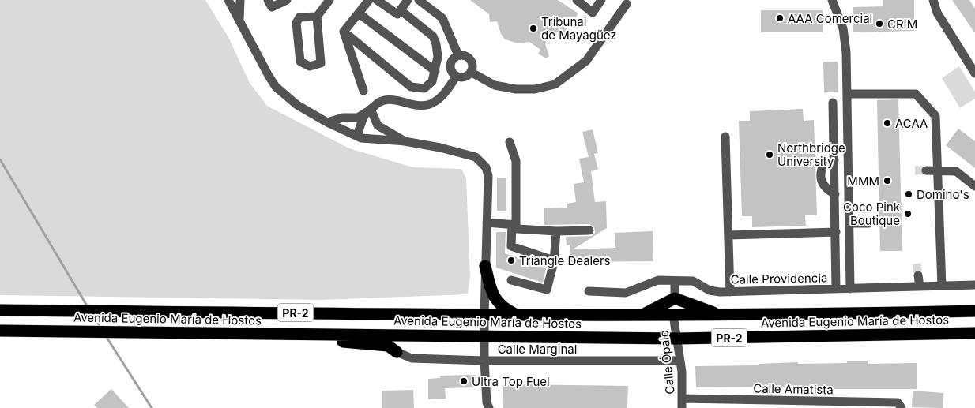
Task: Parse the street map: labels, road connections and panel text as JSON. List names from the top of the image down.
{
  "streets": {
    "highway": ["PR-2", "Avenida Eugenio María de Hostos"],
    "street": [
      "Calle Providencia",
      "Calle Marginal",
      "Calle Ópalo",
      "Calle Amatista"
    ]
  },
  "crossings": [
    ["Avenida Eugenio María de Hostos", "Calle Ópalo"],
    ["Calle Marginal", "Calle Ópalo"],
    ["Calle Ópalo", "Calle Amatista"]
  ],
  "places": [
    "AAA Comercial",
    "CRIM",
    "Tribunal de Mayagüez",
    "ACAA",
    "Northbridge University",
    "MMM",
    "Domino's",
    "Coco Pink Boutique",
    "Triangle Dealers",
    "Ultra Top Fuel"
  ]
}
